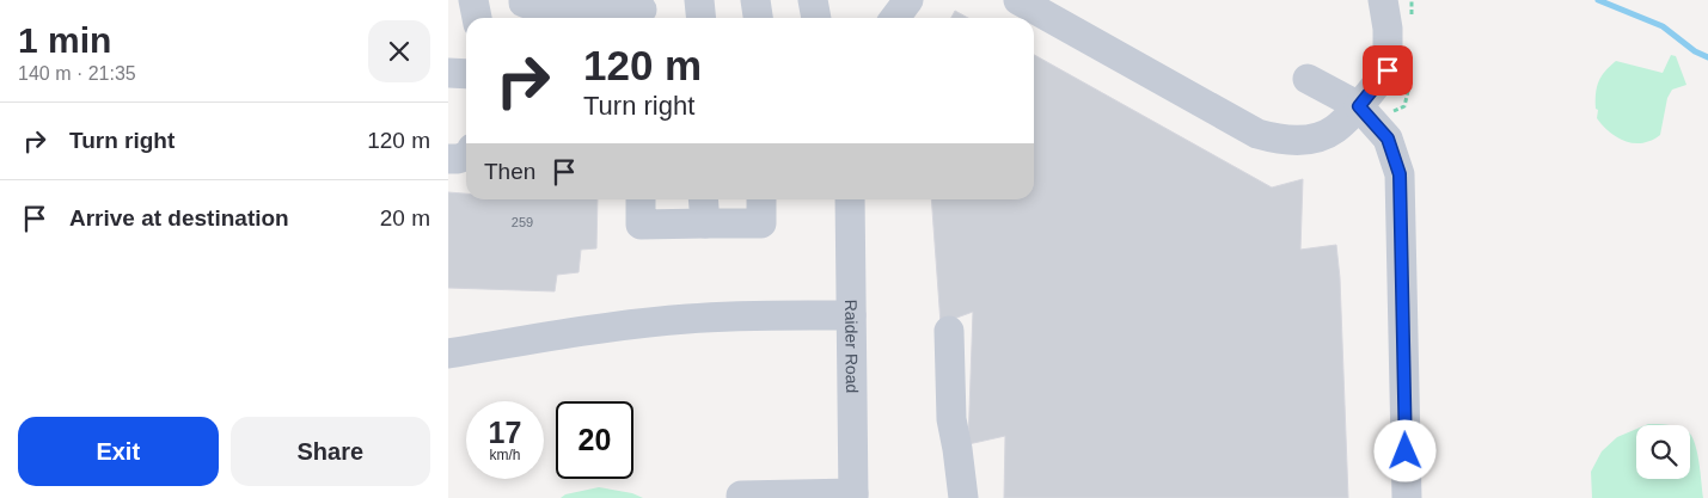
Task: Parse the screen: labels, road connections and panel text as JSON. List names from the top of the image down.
{
  "streets": {
    "lane": ["Raider Road"]
  },
  "house_numbers": ["259"],
  "page": {
    "heading": ["1 min", "140 m · 21:35"],
    "turn": ["120 m", "Turn right"],
    "list": [
      {
        "name": "Turn right",
        "value": "120 m"
      },
      {
        "name": "Arrive at destination",
        "value": "20 m"
      }
    ],
    "then": "Then",
    "speed": "17 km/h",
    "limit": "20",
    "buttons": ["Exit", "Share"]
  }
}
